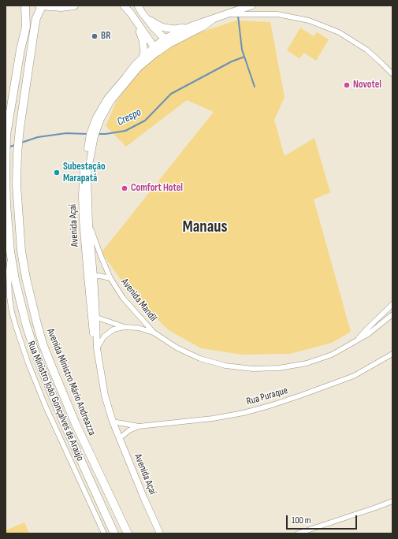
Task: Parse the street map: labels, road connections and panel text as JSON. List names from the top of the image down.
{
  "streets": {
    "main road": ["Avenida Ministro Mário Andreazza"],
    "street": [
      "Avenida Açaí",
      "Avenida Mandil",
      "Rua Puraque",
      "Rua Ministro João Gonçalves de Araújo"
    ]
  },
  "crossings": [
    ["Avenida Açaí", "Avenida Mandil"],
    ["Avenida Açaí", "Rua Puraque"],
    ["Avenida Ministro Mário Andreazza", "Rua Ministro João Gonçalves de Araújo"]
  ],
  "districts": ["Manaus"],
  "water": ["Crespo"],
  "places": [
    "BR",
    "Novotel",
    "Subestação Marapatá",
    "Comfort Hotel"
  ],
  "scale_bar": "100 m"
}
